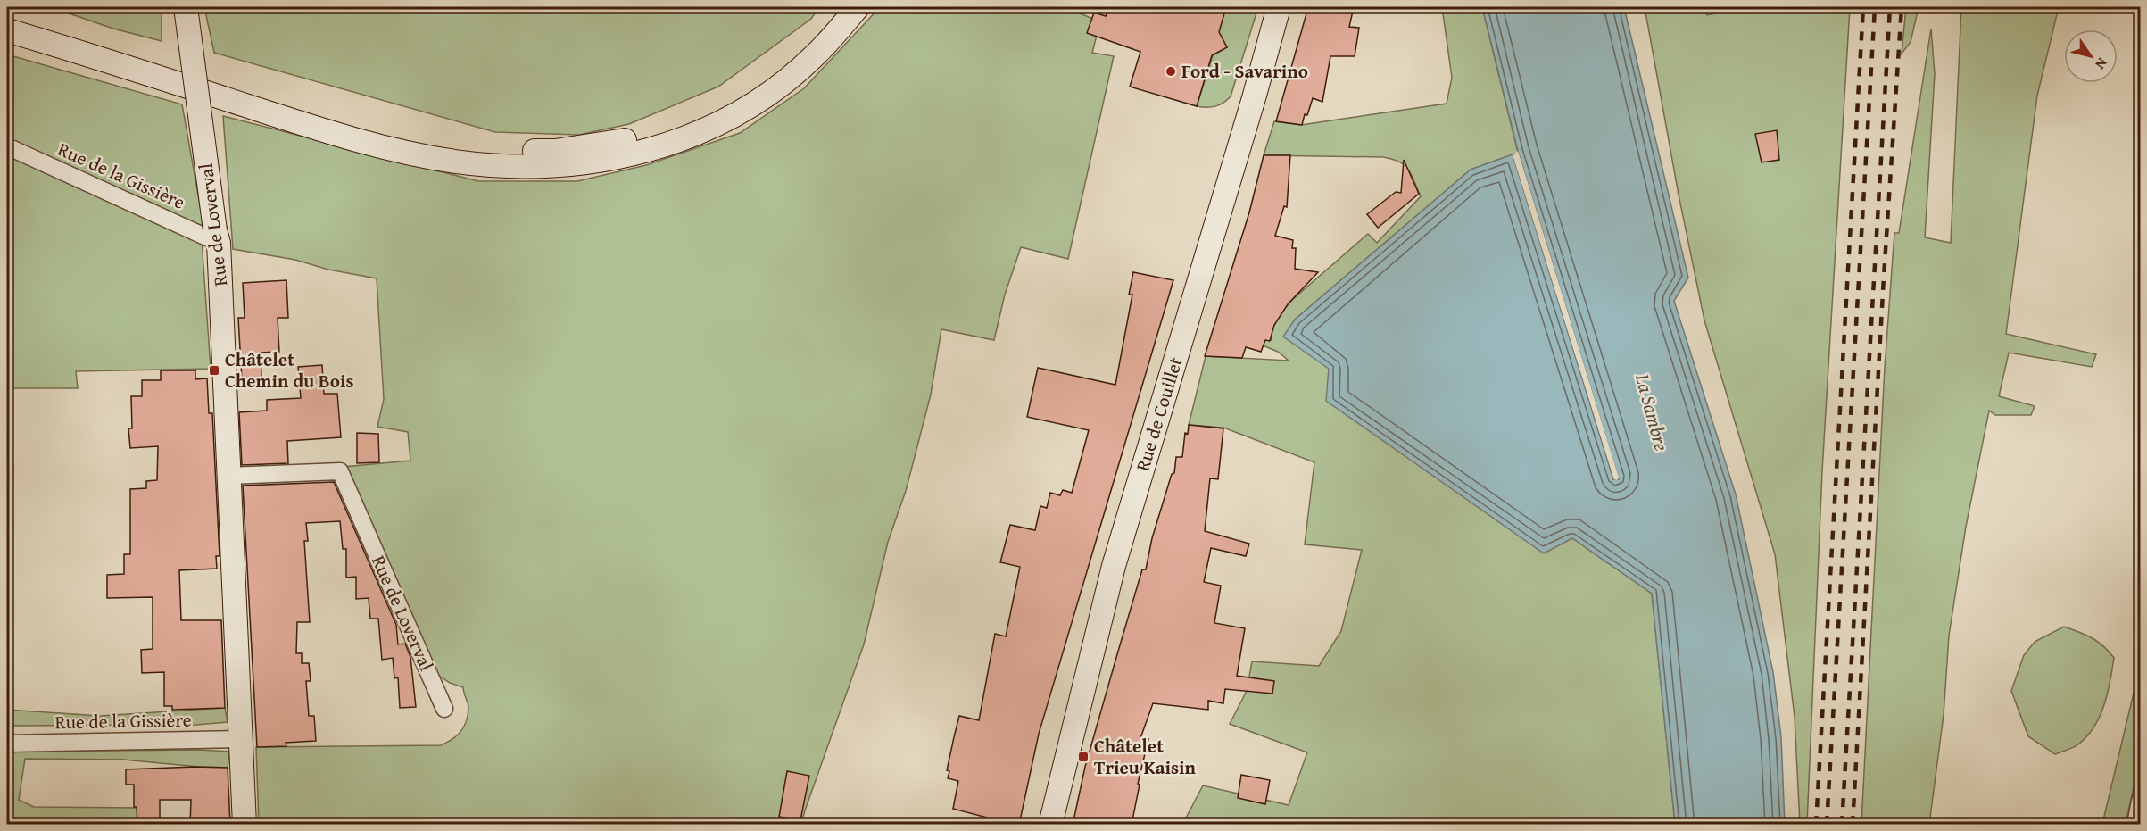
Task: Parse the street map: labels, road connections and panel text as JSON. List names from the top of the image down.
{
  "streets": {
    "main road": ["Rue de Loverval", "Rue de Couillet"],
    "street": ["Rue de la Gissière"]
  },
  "crossings": [
    ["Rue de la Gissière", "Rue de Loverval"]
  ],
  "water": ["La Sambre"],
  "places": {
    "other": ["Ford - Savarino"],
    "transit": ["Châtelet Chemin du Bois", "Châtelet Trieu Kaisin"]
  },
  "north": "bottom right"
}
